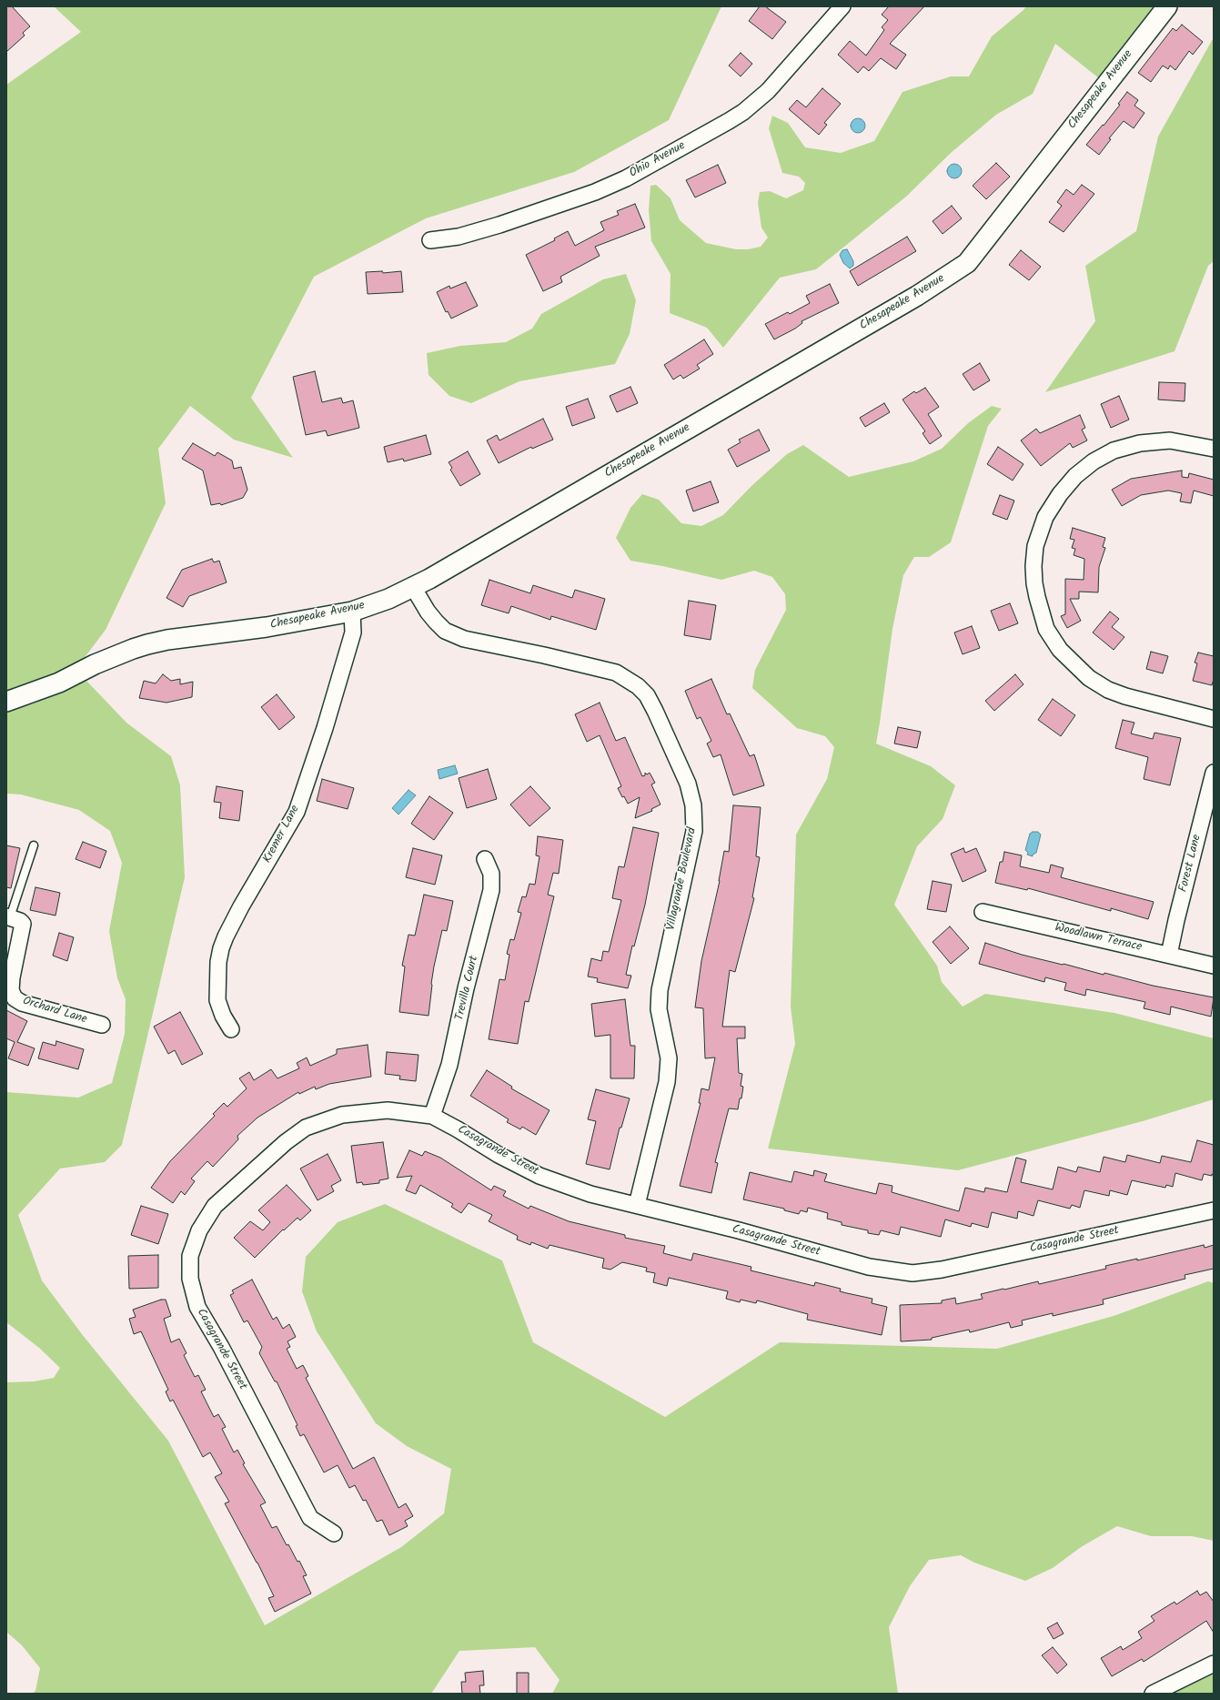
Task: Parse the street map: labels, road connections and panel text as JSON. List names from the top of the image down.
{
  "streets": {
    "street": [
      "Chesapeake Avenue",
      "Ohio Avenue",
      "Kremer Lane",
      "Forest Lane",
      "Villagrande Boulevard",
      "Woodlawn Terrace",
      "Trevilla Court",
      "Orchard Lane",
      "Casagrande Street"
    ]
  },
  "crossings": [
    ["Chesapeake Avenue", "Kremer Lane"],
    ["Chesapeake Avenue", "Villagrande Boulevard"],
    ["Forest Lane", "Woodlawn Terrace"],
    ["Villagrande Boulevard", "Casagrande Street"],
    ["Trevilla Court", "Casagrande Street"]
  ]
}
